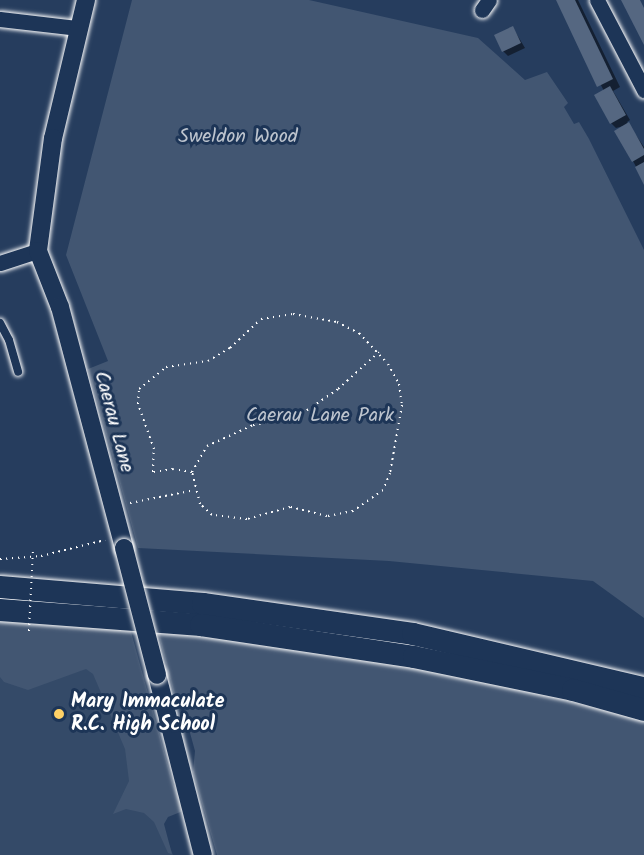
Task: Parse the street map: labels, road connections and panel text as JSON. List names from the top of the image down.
{
  "streets": {
    "street": ["Caerau Lane"]
  },
  "parks": ["Sweldon Wood", "Caerau Lane Park"],
  "places": ["Mary Immaculate R.C. High School"]
}
